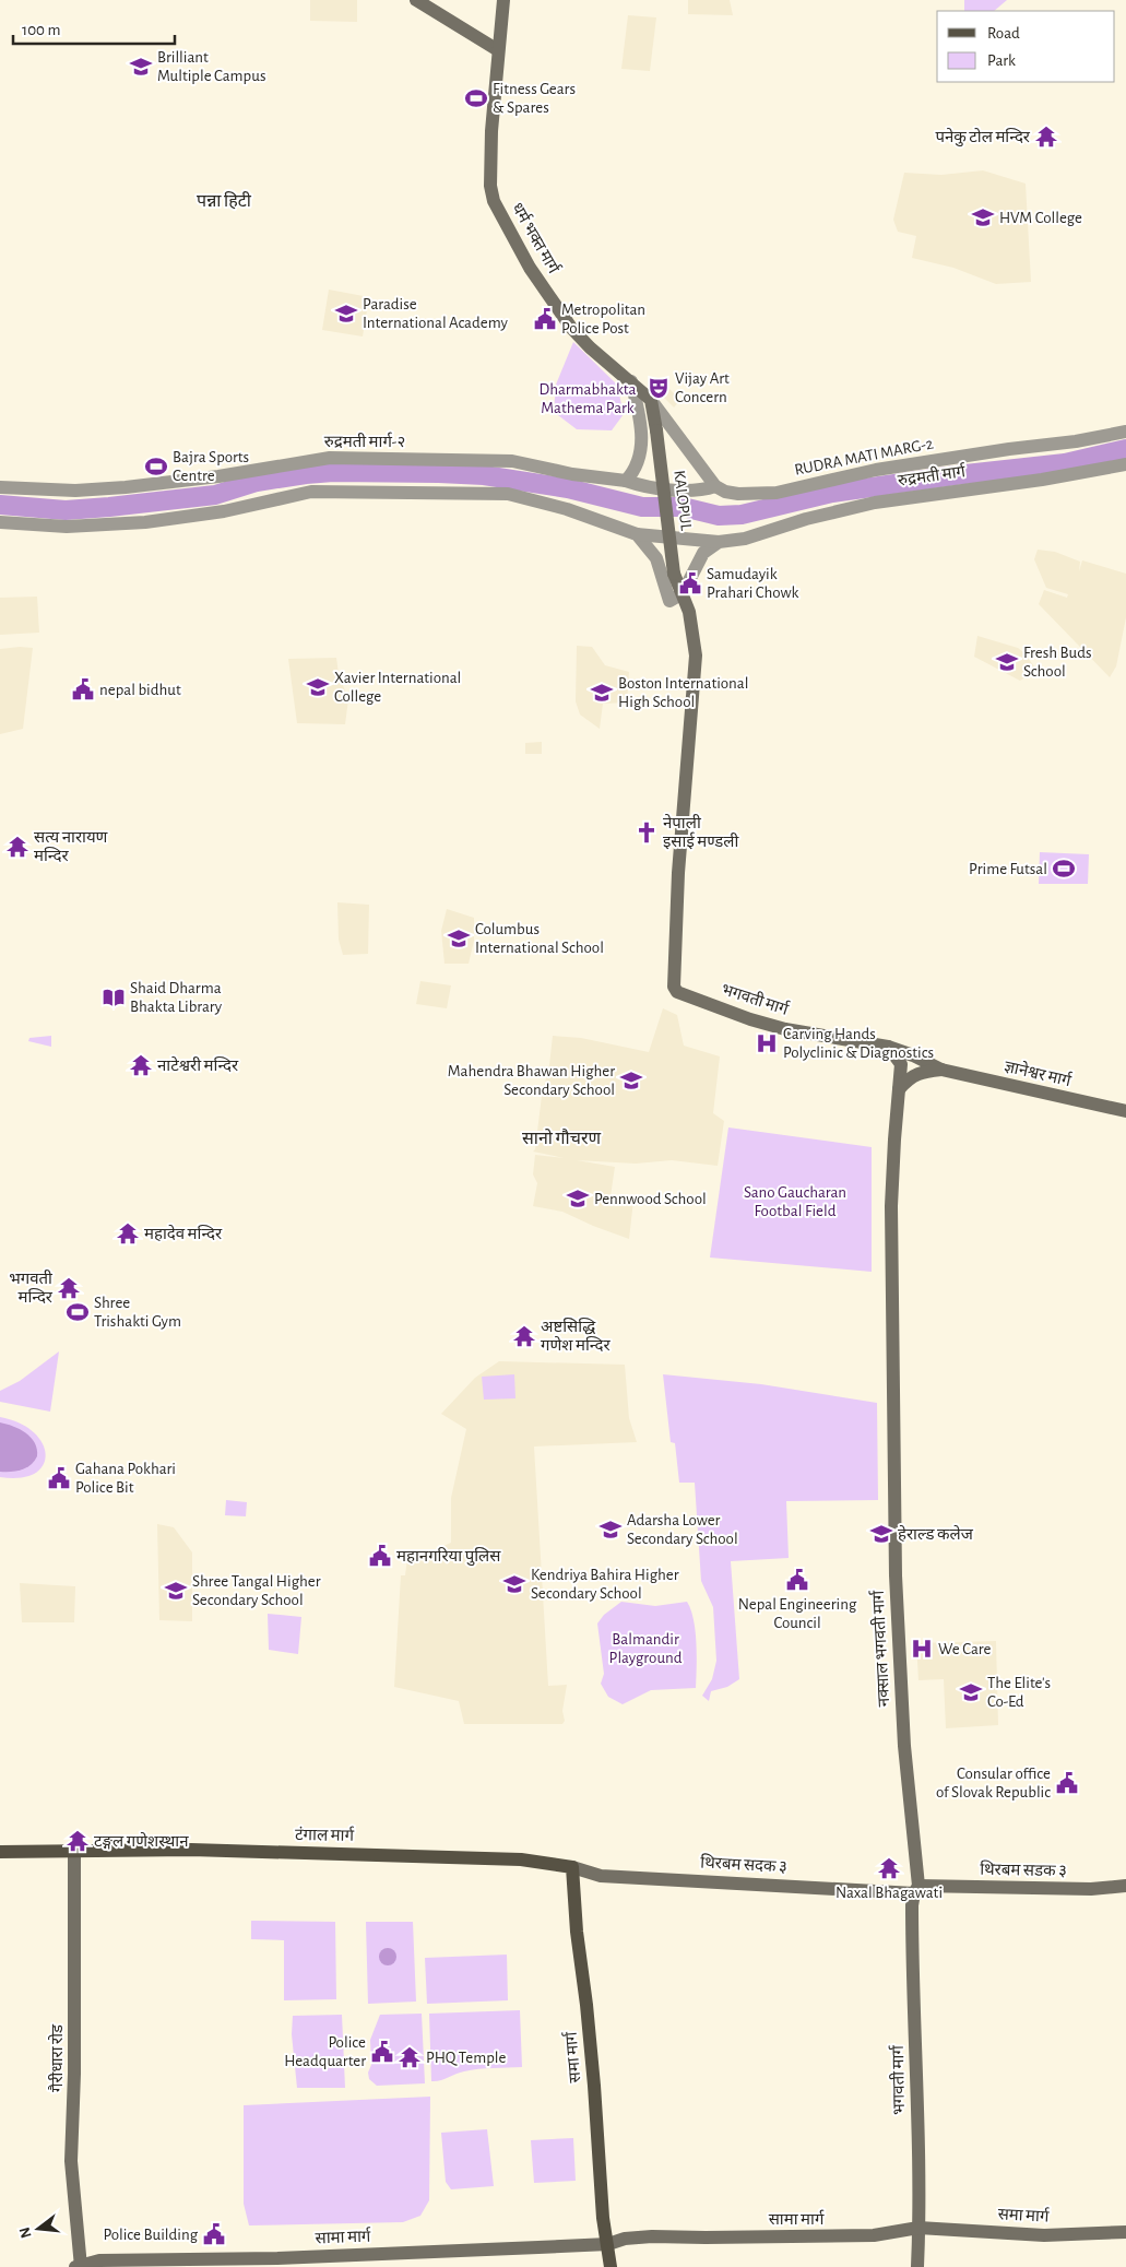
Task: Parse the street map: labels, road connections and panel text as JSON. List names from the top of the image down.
{
  "streets": {
    "main road": [
      "धर्म भक्त मार्ग",
      "KALOPUL",
      "भगवती मार्ग",
      "ज्ञानेश्वर मार्ग",
      "नक्साल भगवती मार्ग",
      "टंगाल मार्ग",
      "थिरबम सदक ३",
      "थिरबम सडक ३",
      "समा मार्ग",
      "गैरीधारा रोड",
      "सामा मार्ग"
    ],
    "street": ["रुद्रमती मार्ग-२", "RUDRA MATI MARG-2", "रुद्रमती मार्ग"]
  },
  "crossings": [
    ["धर्म भक्त मार्ग", "KALOPUL"],
    ["रुद्रमती मार्ग-२", "RUDRA MATI MARG-2"],
    ["KALOPUL", "भगवती मार्ग"],
    ["भगवती मार्ग", "ज्ञानेश्वर मार्ग"],
    ["भगवती मार्ग", "नक्साल भगवती मार्ग"],
    ["भगवती मार्ग", "थिरबम सदक ३"],
    ["भगवती मार्ग", "थिरबम सडक ३"],
    ["भगवती मार्ग", "समा मार्ग"],
    ["भगवती मार्ग", "सामा मार्ग"],
    ["ज्ञानेश्वर मार्ग", "नक्साल भगवती मार्ग"],
    ["नक्साल भगवती मार्ग", "थिरबम सदक ३"],
    ["नक्साल भगवती मार्ग", "थिरबम सडक ३"],
    ["टंगाल मार्ग", "थिरबम सदक ३"],
    ["टंगाल मार्ग", "समा मार्ग"],
    ["टंगाल मार्ग", "गैरीधारा रोड"],
    ["थिरबम सदक ३", "थिरबम सडक ३"],
    ["थिरबम सदक ३", "समा मार्ग"],
    ["समा मार्ग", "सामा मार्ग"],
    ["गैरीधारा रोड", "सामा मार्ग"]
  ],
  "districts": ["पन्ना हिटी", "सानो गौचरण"],
  "parks": ["Dharmabhakta Mathema Park", "Sano Gaucharan Footbal Field", "Balmandir Playground"],
  "places": {
    "school or university": [
      "Brilliant Multiple Campus",
      "HVM College",
      "Paradise International Academy",
      "Fresh Buds School",
      "Xavier International College",
      "Boston International High School",
      "Columbus International School",
      "Mahendra Bhawan Higher Secondary School",
      "Pennwood School",
      "Adarsha Lower Secondary School",
      "हेराल्ड कलेज",
      "Kendriya Bahira Higher Secondary School",
      "Shree Tangal Higher Secondary School",
      "The Elite's Co-Ed"
    ],
    "sports": [
      "Fitness Gears & Spares",
      "Bajra Sports Centre",
      "Prime Futsal",
      "Shree Trishakti Gym"
    ],
    "temple": [
      "पनेकु टोल मन्दिर",
      "सत्य नारायण मन्दिर",
      "नाटेश्वरी मन्दिर",
      "महादेव मन्दिर",
      "भगवती मन्दिर",
      "अष्टसिद्धि गणेश मन्दिर",
      "टङ्गल गणेशस्थान",
      "Naxal Bhagawati",
      "PHQ Temple"
    ],
    "public building": [
      "Metropolitan Police Post",
      "Samudayik Prahari Chowk",
      "nepal bidhut",
      "Gahana Pokhari Police Bit",
      "महानगरिया पुलिस",
      "Nepal Engineering Council",
      "Consular office of Slovak Republic",
      "Police Headquarter",
      "Police Building"
    ],
    "theatre": ["Vijay Art Concern"],
    "church": ["नेपाली इसाई मण्डली"],
    "library": ["Shaid Dharma Bhakta Library"],
    "hospital": ["Carving Hands Polyclinic & Diagnostics", "We Care"]
  },
  "legend": ["Road", "Park"],
  "scale_bar": "100 m",
  "north": "left"
}
